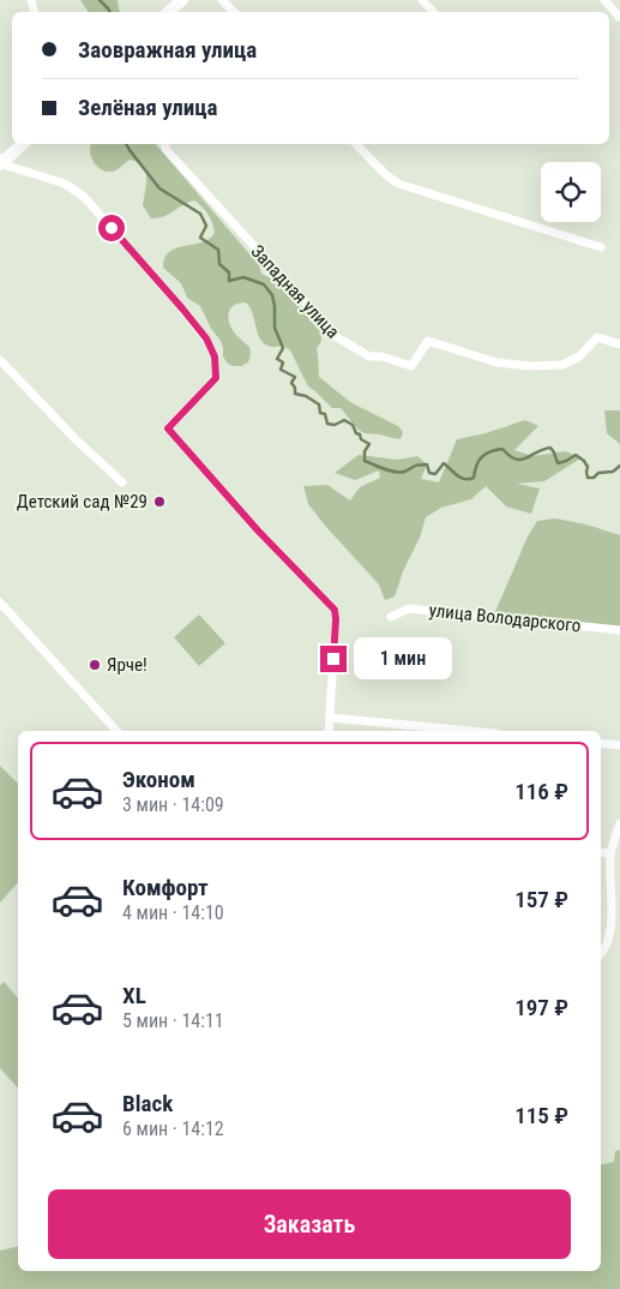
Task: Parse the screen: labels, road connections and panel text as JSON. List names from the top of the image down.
{
  "streets": {
    "street": ["Западная улица", "улица Володарского"]
  },
  "places": ["Детский сад №29", "Ярче!"],
  "page": {
    "banner": ["Заовражная улица", "Зелёная улица"],
    "bubble": "1 мин",
    "list": [
      {
        "name": "Эконом",
        "note": "3 мин · 14:09",
        "value": "116 ₽"
      },
      {
        "name": "Комфорт",
        "note": "4 мин · 14:10",
        "value": "157 ₽"
      },
      {
        "name": "XL",
        "note": "5 мин · 14:11",
        "value": "197 ₽"
      },
      {
        "name": "Black",
        "note": "6 мин · 14:12",
        "value": "115 ₽"
      }
    ],
    "buttons": "Заказать"
  }
}
